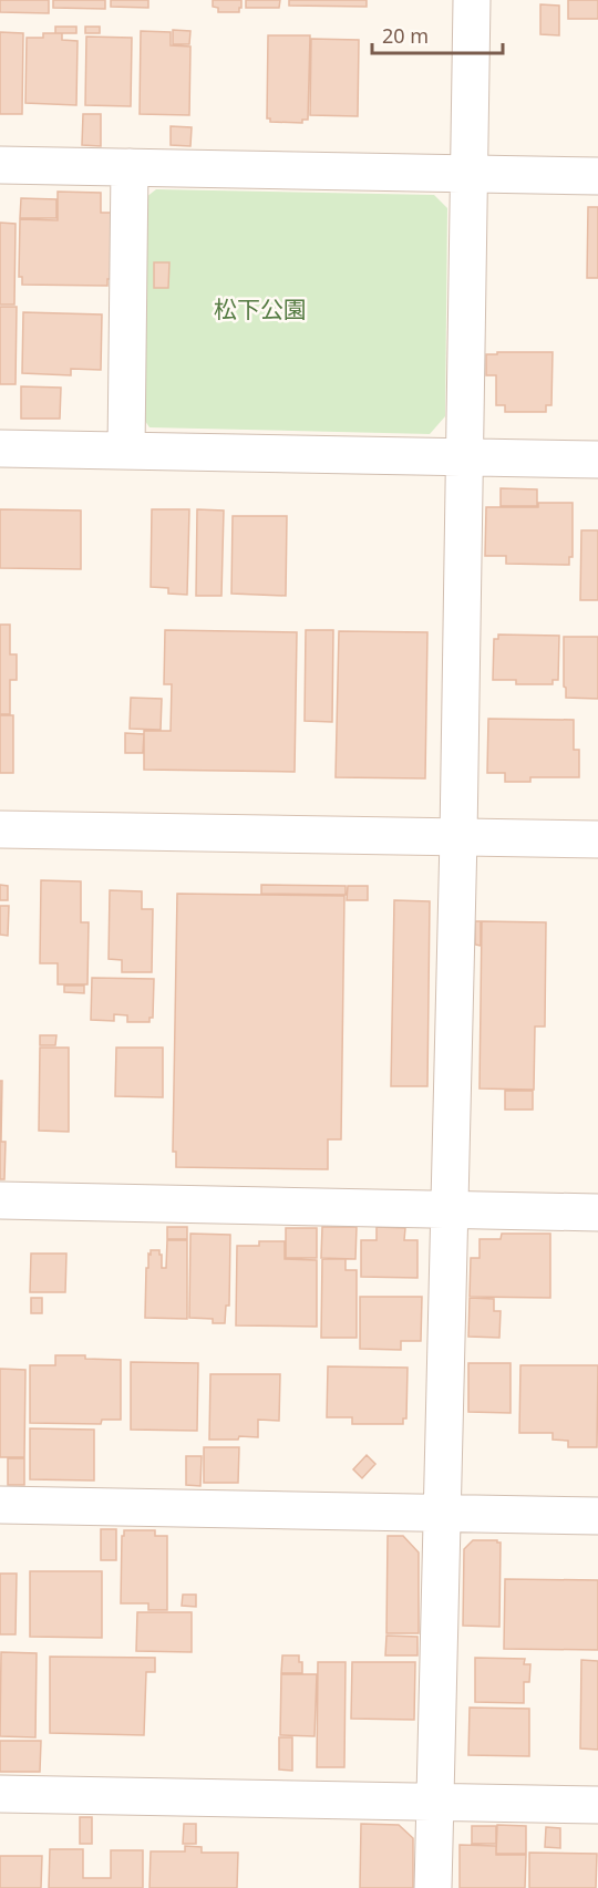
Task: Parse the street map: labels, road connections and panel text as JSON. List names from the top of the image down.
{
  "parks": ["松下公園"],
  "scale_bar": "20 m"
}
